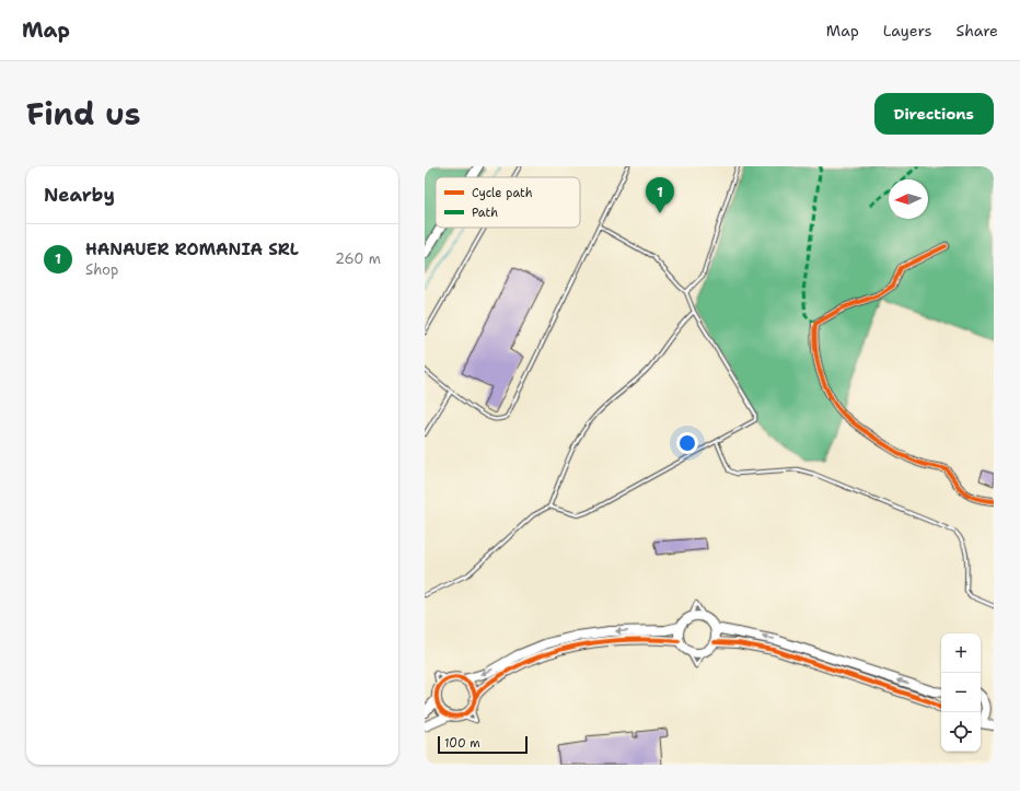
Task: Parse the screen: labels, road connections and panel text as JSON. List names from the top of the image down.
{
  "legend": ["Cycle path", "Path"],
  "scale_bar": "100 m",
  "north": "left",
  "page": {
    "header": "Map",
    "nav": ["Map", "Layers", "Share"],
    "title": "Find us",
    "buttons": "Directions",
    "heading": "Nearby",
    "pins": "1",
    "list": [
      {
        "mark": "1",
        "name": "HANAUER ROMANIA SRL",
        "note": "Shop",
        "value": "260 m"
      }
    ],
    "map_buttons": ["+", "−"],
    "scale": "100 m"
  }
}
